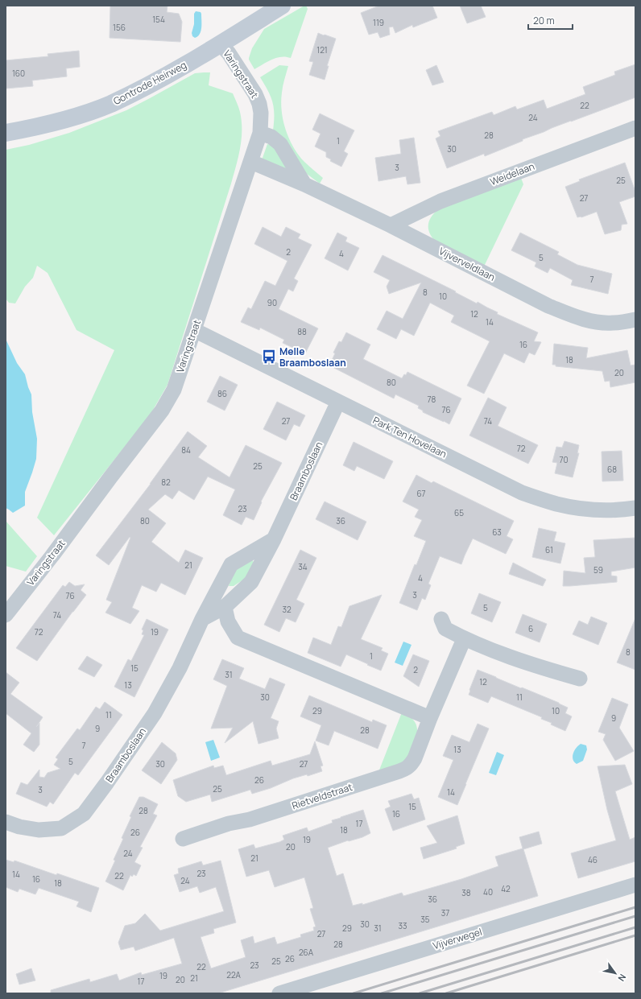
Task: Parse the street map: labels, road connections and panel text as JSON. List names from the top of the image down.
{
  "streets": {
    "street": [
      "Varingstraat",
      "Gontrode Heirweg",
      "Weidelaan",
      "Vijverveldlaan",
      "Park Ten Hovelaan",
      "Braamboslaan",
      "Rietveldstraat",
      "Vijverwegel"
    ]
  },
  "crossings": [
    ["Varingstraat", "Gontrode Heirweg"],
    ["Varingstraat", "Vijverveldlaan"],
    ["Varingstraat", "Park Ten Hovelaan"],
    ["Weidelaan", "Vijverveldlaan"],
    ["Park Ten Hovelaan", "Braamboslaan"]
  ],
  "places": {
    "bus stop": ["Melle Braamboslaan"]
  },
  "house_numbers": [
    "154",
    "119",
    "156",
    "121",
    "160",
    "22",
    "24",
    "28",
    "1",
    "30",
    "3",
    "25",
    "27",
    "2",
    "4",
    "5",
    "7",
    "8",
    "10",
    "90",
    "12",
    "14",
    "88",
    "16",
    "18",
    "20",
    "80",
    "86",
    "78",
    "76",
    "27",
    "74",
    "72",
    "84",
    "70",
    "25",
    "68",
    "82",
    "67",
    "23",
    "65",
    "80",
    "36",
    "63",
    "61",
    "21",
    "34",
    "59",
    "4",
    "3",
    "76",
    "5",
    "32",
    "74",
    "6",
    "72",
    "19",
    "8",
    "1",
    "15",
    "2",
    "31",
    "12",
    "13",
    "30",
    "11",
    "29",
    "10",
    "11",
    "9",
    "9",
    "28",
    "7",
    "13",
    "5",
    "30",
    "27",
    "26",
    "25",
    "3",
    "14",
    "15",
    "28",
    "16",
    "17",
    "18",
    "26",
    "19",
    "20",
    "24",
    "21",
    "46",
    "23",
    "14",
    "22",
    "16",
    "24",
    "18",
    "42",
    "40",
    "38",
    "36",
    "37",
    "35",
    "30",
    "33",
    "29",
    "31",
    "27",
    "28",
    "26A",
    "26",
    "25",
    "23",
    "22",
    "22A",
    "19",
    "21",
    "20",
    "17"
  ],
  "scale_bar": "20 m",
  "north": "bottom right"
}
